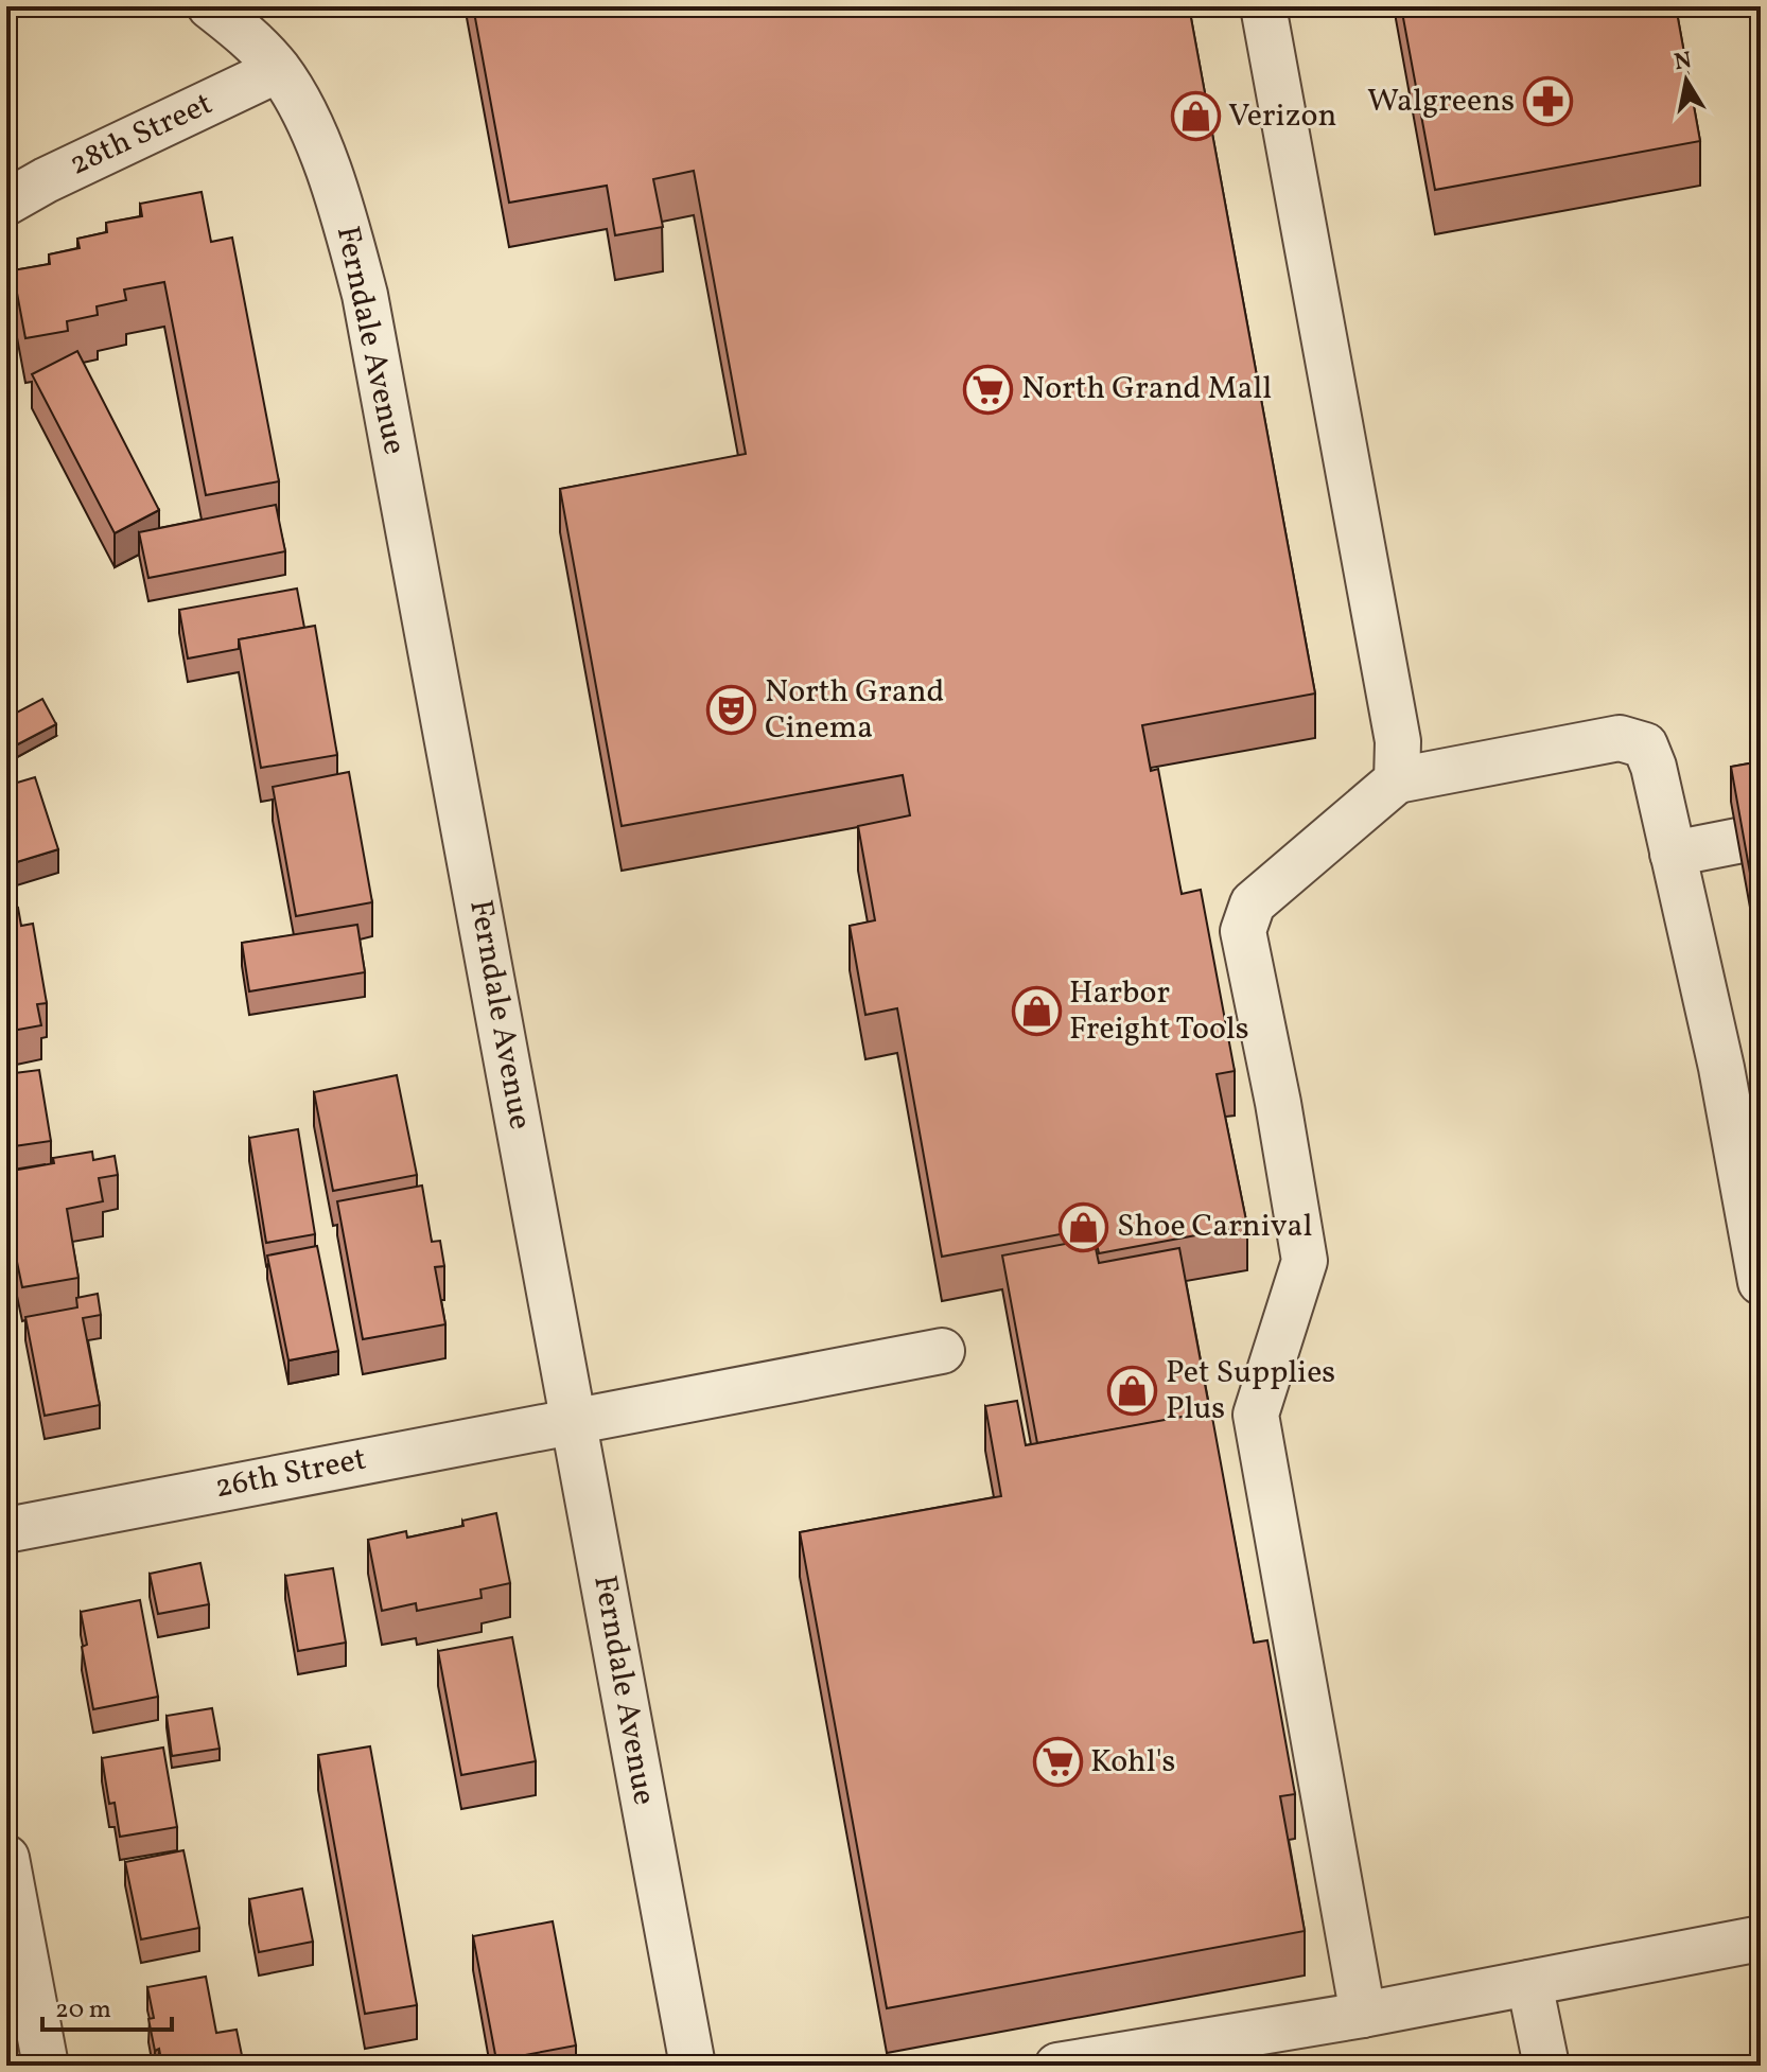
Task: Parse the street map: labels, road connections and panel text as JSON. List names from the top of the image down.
{
  "streets": {
    "street": ["28th Street", "Ferndale Avenue", "26th Street"]
  },
  "crossings": [
    ["28th Street", "Ferndale Avenue"],
    ["Ferndale Avenue", "26th Street"]
  ],
  "places": {
    "pharmacy": ["Walgreens"],
    "shop": [
      "Verizon",
      "Harbor Freight Tools",
      "Shoe Carnival",
      "Pet Supplies Plus"
    ],
    "supermarket": ["North Grand Mall", "Kohl's"],
    "theatre": ["North Grand Cinema"]
  },
  "scale_bar": "20 m",
  "north": "top"
}
